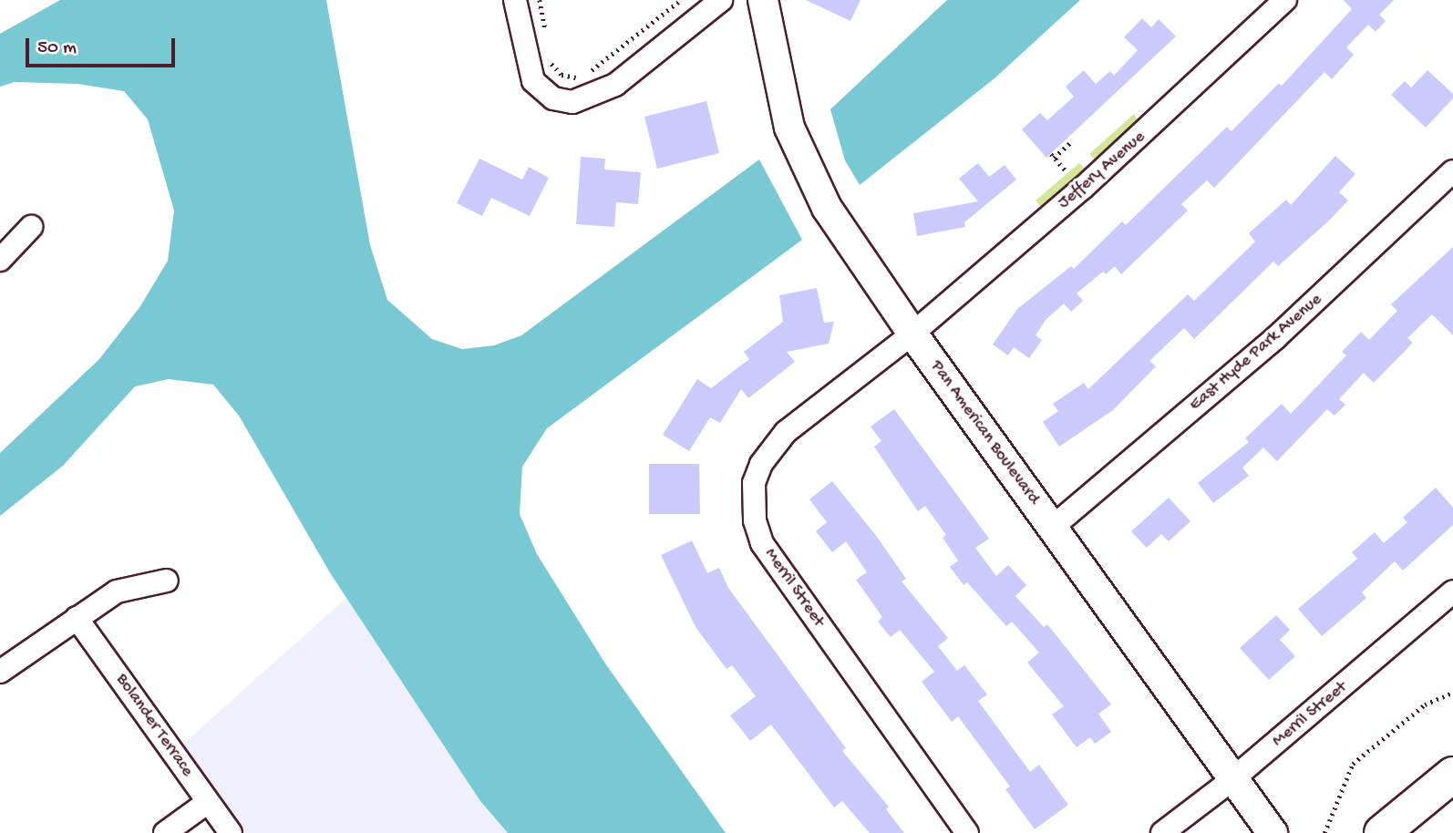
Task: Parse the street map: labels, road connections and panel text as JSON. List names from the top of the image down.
{
  "streets": {
    "street": [
      "Jeffery Avenue",
      "East Hyde Park Avenue",
      "Pan American Boulevard",
      "Merril Street",
      "Bolander Terrace"
    ]
  },
  "crossings": [
    ["Jeffery Avenue", "Pan American Boulevard"],
    ["Jeffery Avenue", "Merril Street"],
    ["East Hyde Park Avenue", "Pan American Boulevard"],
    ["Pan American Boulevard", "Merril Street"]
  ],
  "scale_bar": "50 m"
}
